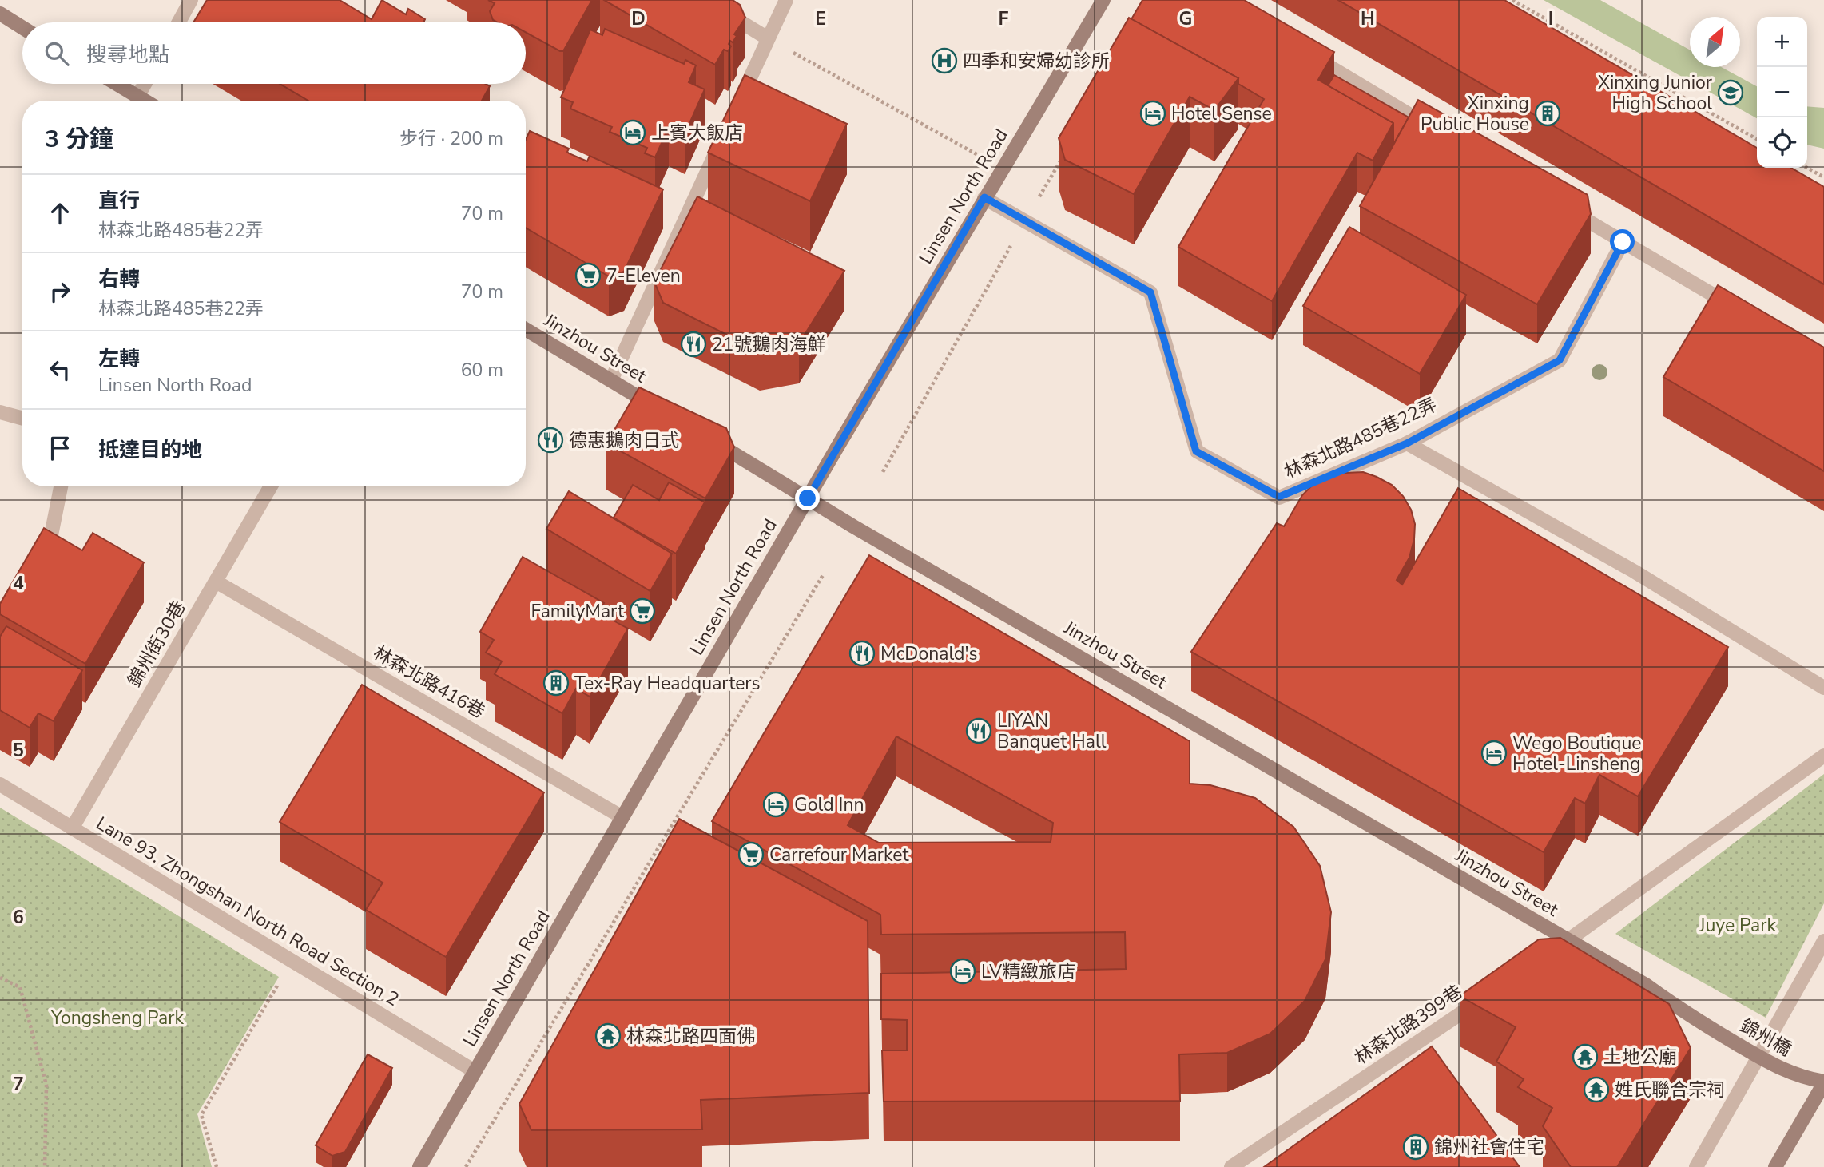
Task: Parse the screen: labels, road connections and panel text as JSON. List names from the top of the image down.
{
  "streets": {
    "street": [
      "Linsen North Road",
      "Jinzhou Street",
      "林森北路485巷22弄",
      "錦州街30巷",
      "林森北路416巷",
      "Lane 93, Zhongshan North Road Section 2",
      "林森北路399巷",
      "錦州橋"
    ]
  },
  "crossings": [
    ["Linsen North Road", "Jinzhou Street"],
    ["Linsen North Road", "林森北路485巷22弄"],
    ["Linsen North Road", "林森北路416巷"],
    ["Linsen North Road", "Lane 93, Zhongshan North Road Section 2"],
    ["Jinzhou Street", "錦州橋"],
    ["錦州街30巷", "林森北路416巷"],
    ["錦州街30巷", "Lane 93, Zhongshan North Road Section 2"]
  ],
  "parks": ["Juye Park", "Yongsheng Park"],
  "places": {
    "hospital": ["四季和安婦幼診所"],
    "school or university": ["Xinxing Junior High School"],
    "hotel": [
      "Hotel Sense",
      "上賓大飯店",
      "Wego Boutique Hotel-Linsheng",
      "Gold Inn",
      "LV精緻旅店"
    ],
    "building": ["Xinxing Public House", "Tex-Ray Headquarters", "錦州社會住宅"],
    "supermarket": ["7-Eleven", "FamilyMart", "Carrefour Market"],
    "restaurant": [
      "21號鵝肉海鮮",
      "德惠鵝肉日式",
      "McDonald's",
      "LIYAN Banquet Hall"
    ],
    "temple": ["林森北路四面佛", "土地公廟", "姓氏聯合宗祠"]
  },
  "north": "top right",
  "page": {
    "map_buttons": ["+", "−"],
    "search": "搜尋地點",
    "heading": ["3 分鐘", "步行 · 200 m"],
    "list": [
      ["直行", "林森北路485巷22弄", "70 m"],
      ["右轉", "林森北路485巷22弄", "70 m"],
      ["左轉", "Linsen North Road", "60 m"],
      "抵達目的地"
    ]
  },
  "grid": {
    "columns": [
      "D",
      "E",
      "F",
      "G",
      "H",
      "I"
    ],
    "rows": [
      "4",
      "5",
      "6",
      "7"
    ]
  }
}
